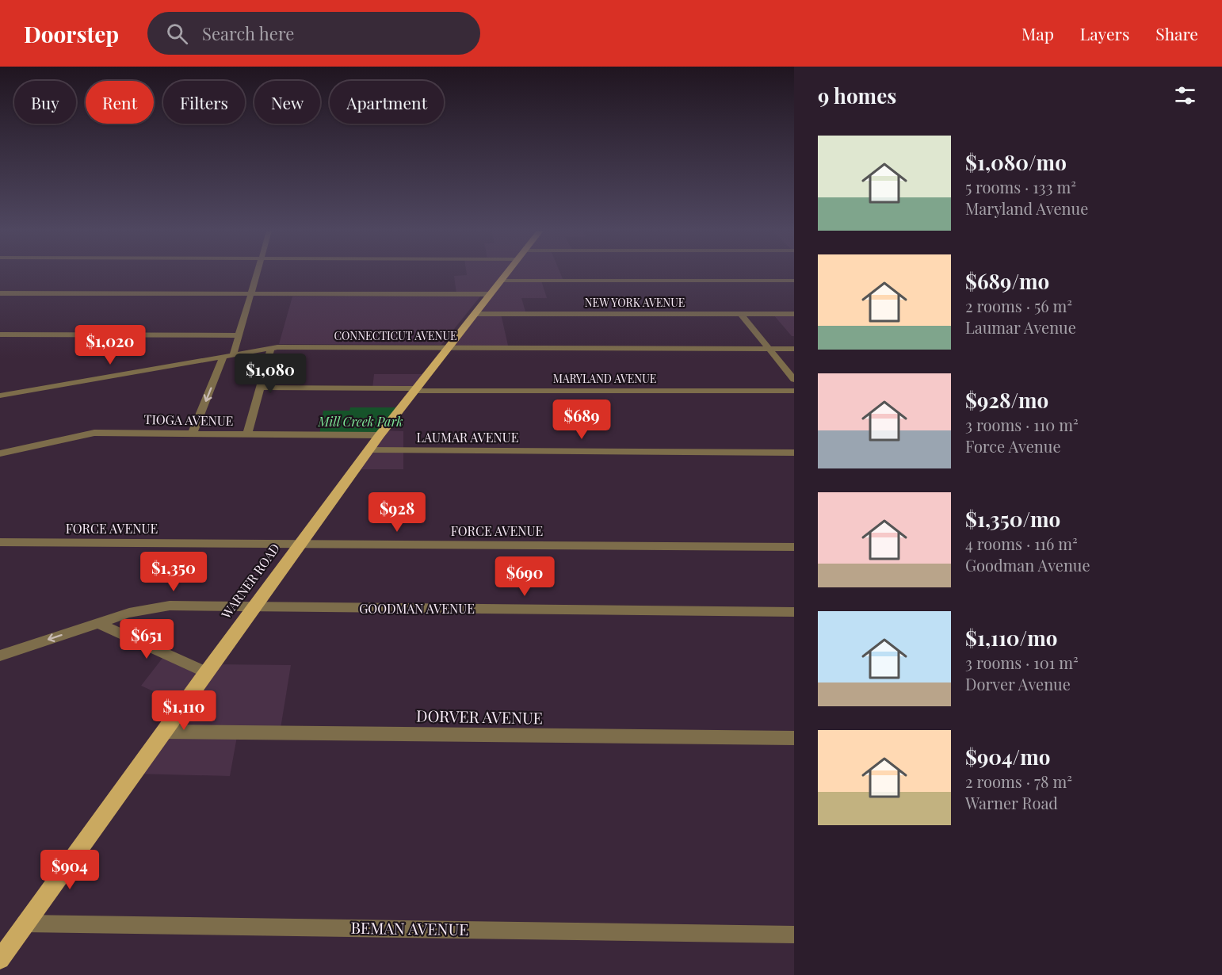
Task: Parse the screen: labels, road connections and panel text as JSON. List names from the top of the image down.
{
  "streets": {
    "main road": ["WARNER ROAD"],
    "street": [
      "NEW YORK AVENUE",
      "CONNECTICUT AVENUE",
      "MARYLAND AVENUE",
      "TIOGA AVENUE",
      "LAUMAR AVENUE",
      "FORCE AVENUE",
      "GOODMAN AVENUE",
      "DORVER AVENUE",
      "BEMAN AVENUE"
    ]
  },
  "crossings": [
    ["NEW YORK AVENUE", "WARNER ROAD"],
    ["CONNECTICUT AVENUE", "WARNER ROAD"],
    ["MARYLAND AVENUE", "WARNER ROAD"],
    ["TIOGA AVENUE", "WARNER ROAD"],
    ["LAUMAR AVENUE", "WARNER ROAD"],
    ["FORCE AVENUE", "WARNER ROAD"],
    ["WARNER ROAD", "GOODMAN AVENUE"],
    ["WARNER ROAD", "DORVER AVENUE"],
    ["WARNER ROAD", "BEMAN AVENUE"]
  ],
  "parks": ["Mill Creek Park"],
  "page": {
    "header": "Doorstep",
    "search": "Search here",
    "nav": ["Map", "Layers", "Share"],
    "heading": "9 homes",
    "chip": [
      "Buy",
      "Rent",
      "Filters",
      "New",
      "Apartment"
    ],
    "list": [
      {
        "name": "$1,080/mo",
        "note": "5 rooms · 133 m² · Maryland Avenue"
      },
      {
        "name": "$689/mo",
        "note": "2 rooms · 56 m² · Laumar Avenue"
      },
      {
        "name": "$928/mo",
        "note": "3 rooms · 110 m² · Force Avenue"
      },
      {
        "name": "$1,350/mo",
        "note": "4 rooms · 116 m² · Goodman Avenue"
      },
      {
        "name": "$1,110/mo",
        "note": "3 rooms · 101 m² · Dorver Avenue"
      },
      {
        "name": "$904/mo",
        "note": "2 rooms · 78 m² · Warner Road"
      }
    ],
    "price": [
      "$1,020",
      "$1,080",
      "$689",
      "$928",
      "$1,350",
      "$690",
      "$651",
      "$1,110",
      "$904"
    ]
  }
}
